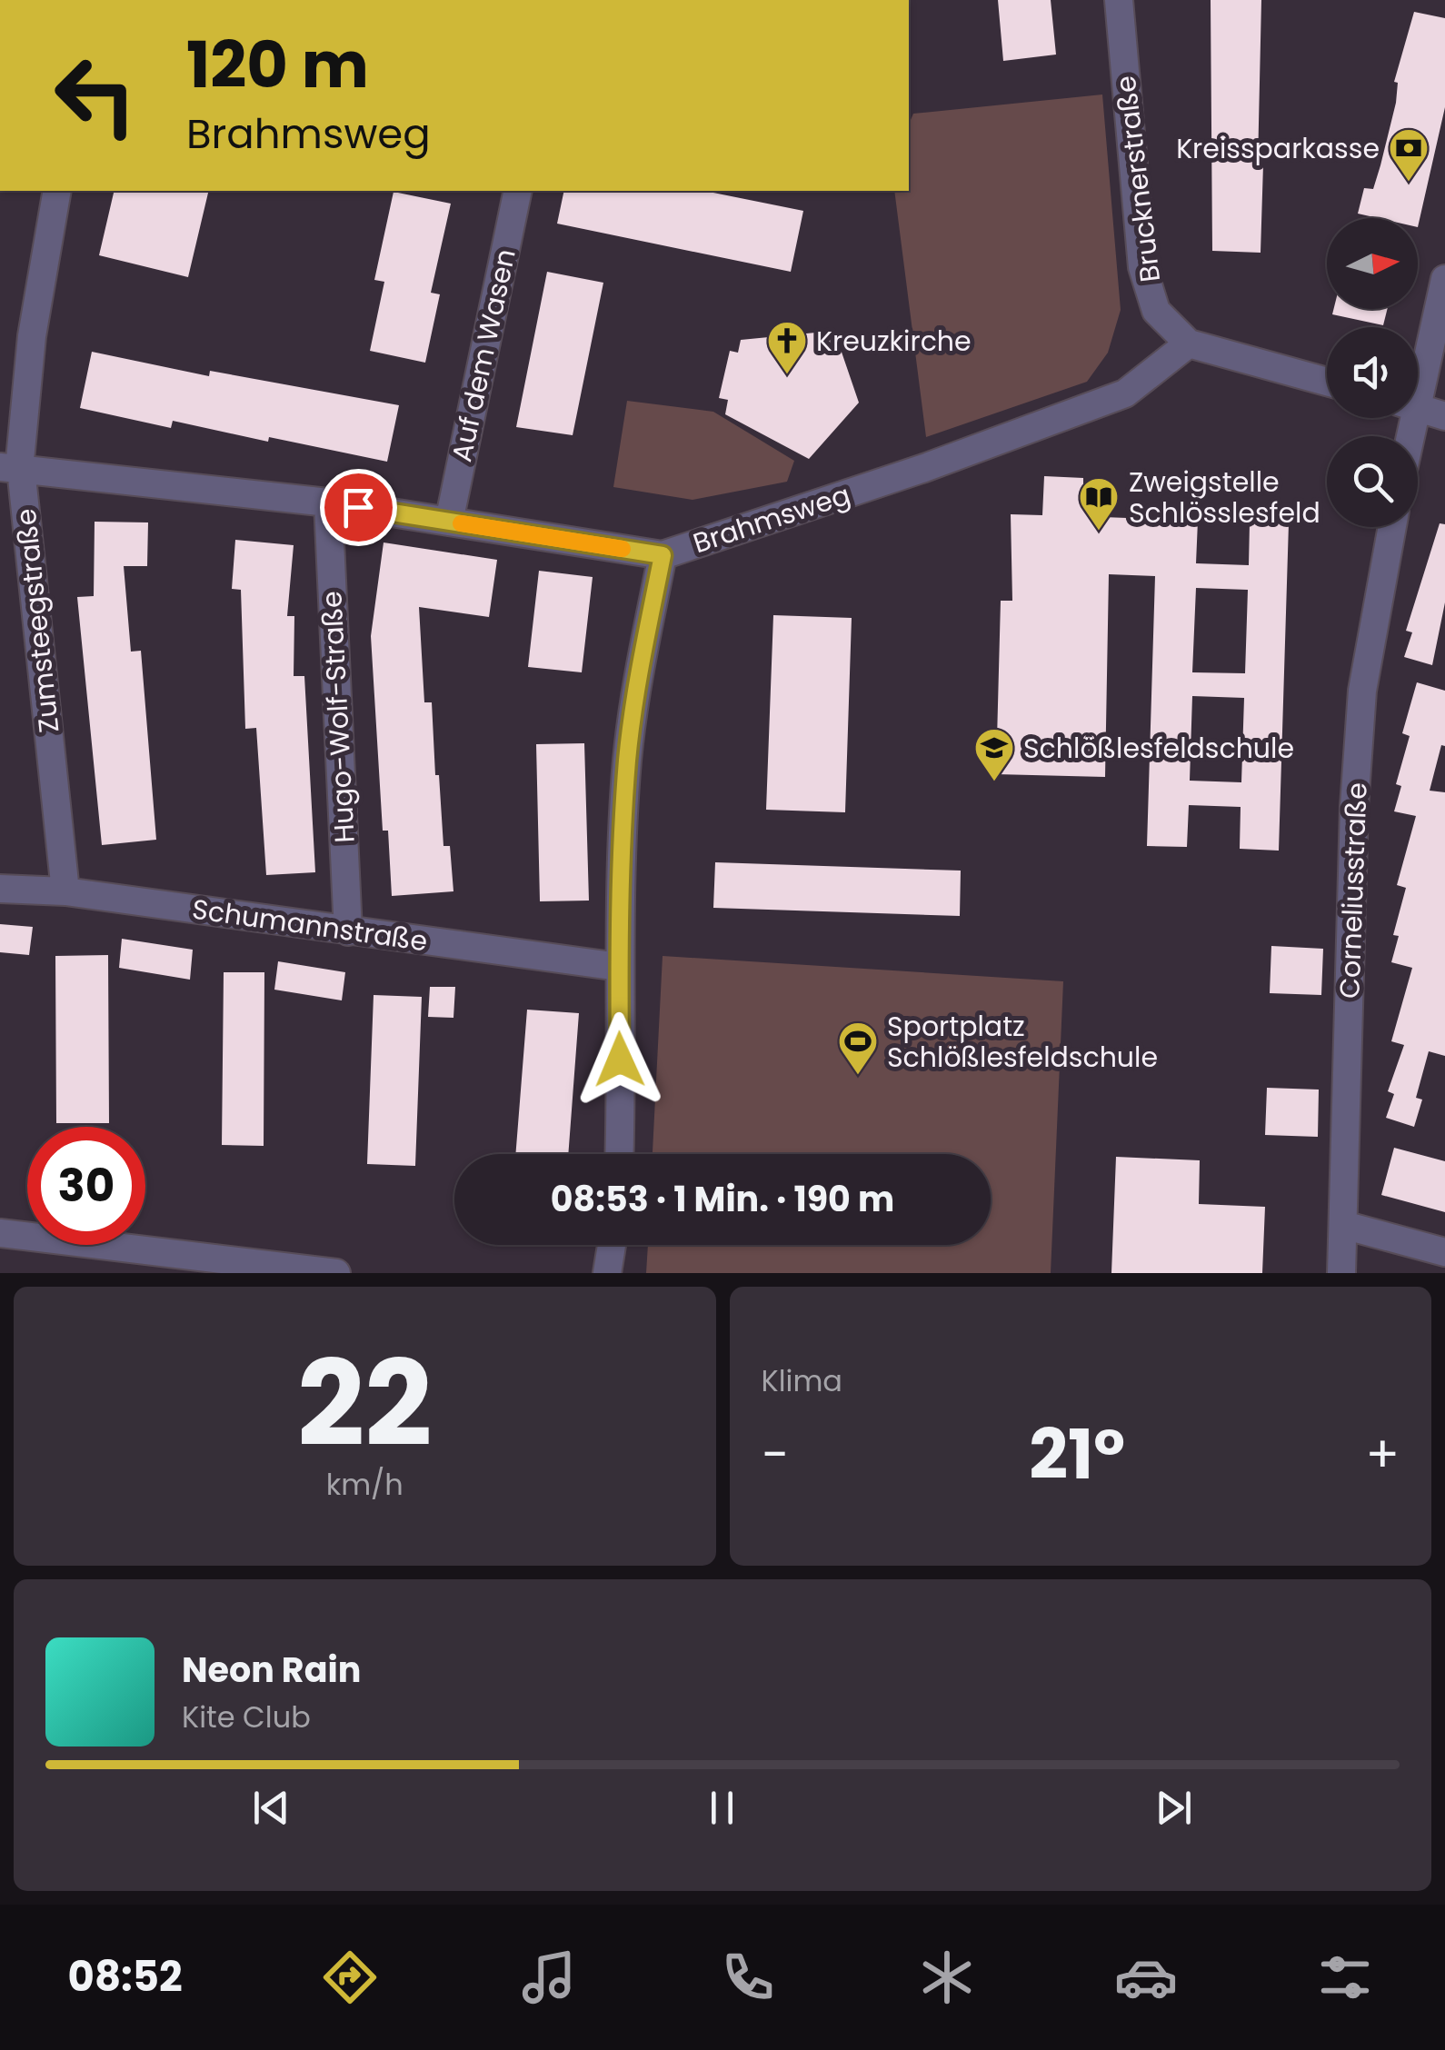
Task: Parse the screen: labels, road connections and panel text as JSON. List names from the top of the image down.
{
  "streets": {
    "street": [
      "Brucknerstraße",
      "Auf dem Wasen",
      "Brahmsweg",
      "Zumsteegstraße",
      "Hugo-Wolf-Straße",
      "Corneliusstraße",
      "Schumannstraße"
    ]
  },
  "crossings": [
    ["Brucknerstraße", "Brahmsweg"],
    ["Auf dem Wasen", "Brahmsweg"],
    ["Brahmsweg", "Zumsteegstraße"],
    ["Brahmsweg", "Hugo-Wolf-Straße"],
    ["Zumsteegstraße", "Schumannstraße"],
    ["Hugo-Wolf-Straße", "Schumannstraße"]
  ],
  "places": {
    "bank": ["Kreissparkasse"],
    "church": ["Kreuzkirche"],
    "library": ["Zweigstelle Schlösslesfeld"],
    "school or university": ["Schlößlesfeldschule"],
    "sports": ["Sportplatz Schlößlesfeldschule"]
  },
  "north": "right",
  "page": {
    "turn": ["120 m", "Brahmsweg"],
    "limit": "30",
    "trip": "08:53 · 1 Min. · 190 m",
    "tile": [
      ["22", "km/h"],
      "Klima"
    ],
    "heat": ["−", "21°", "+"],
    "song": ["Neon Rain", "Kite Club"],
    "tabs": "08:52"
  }
}
